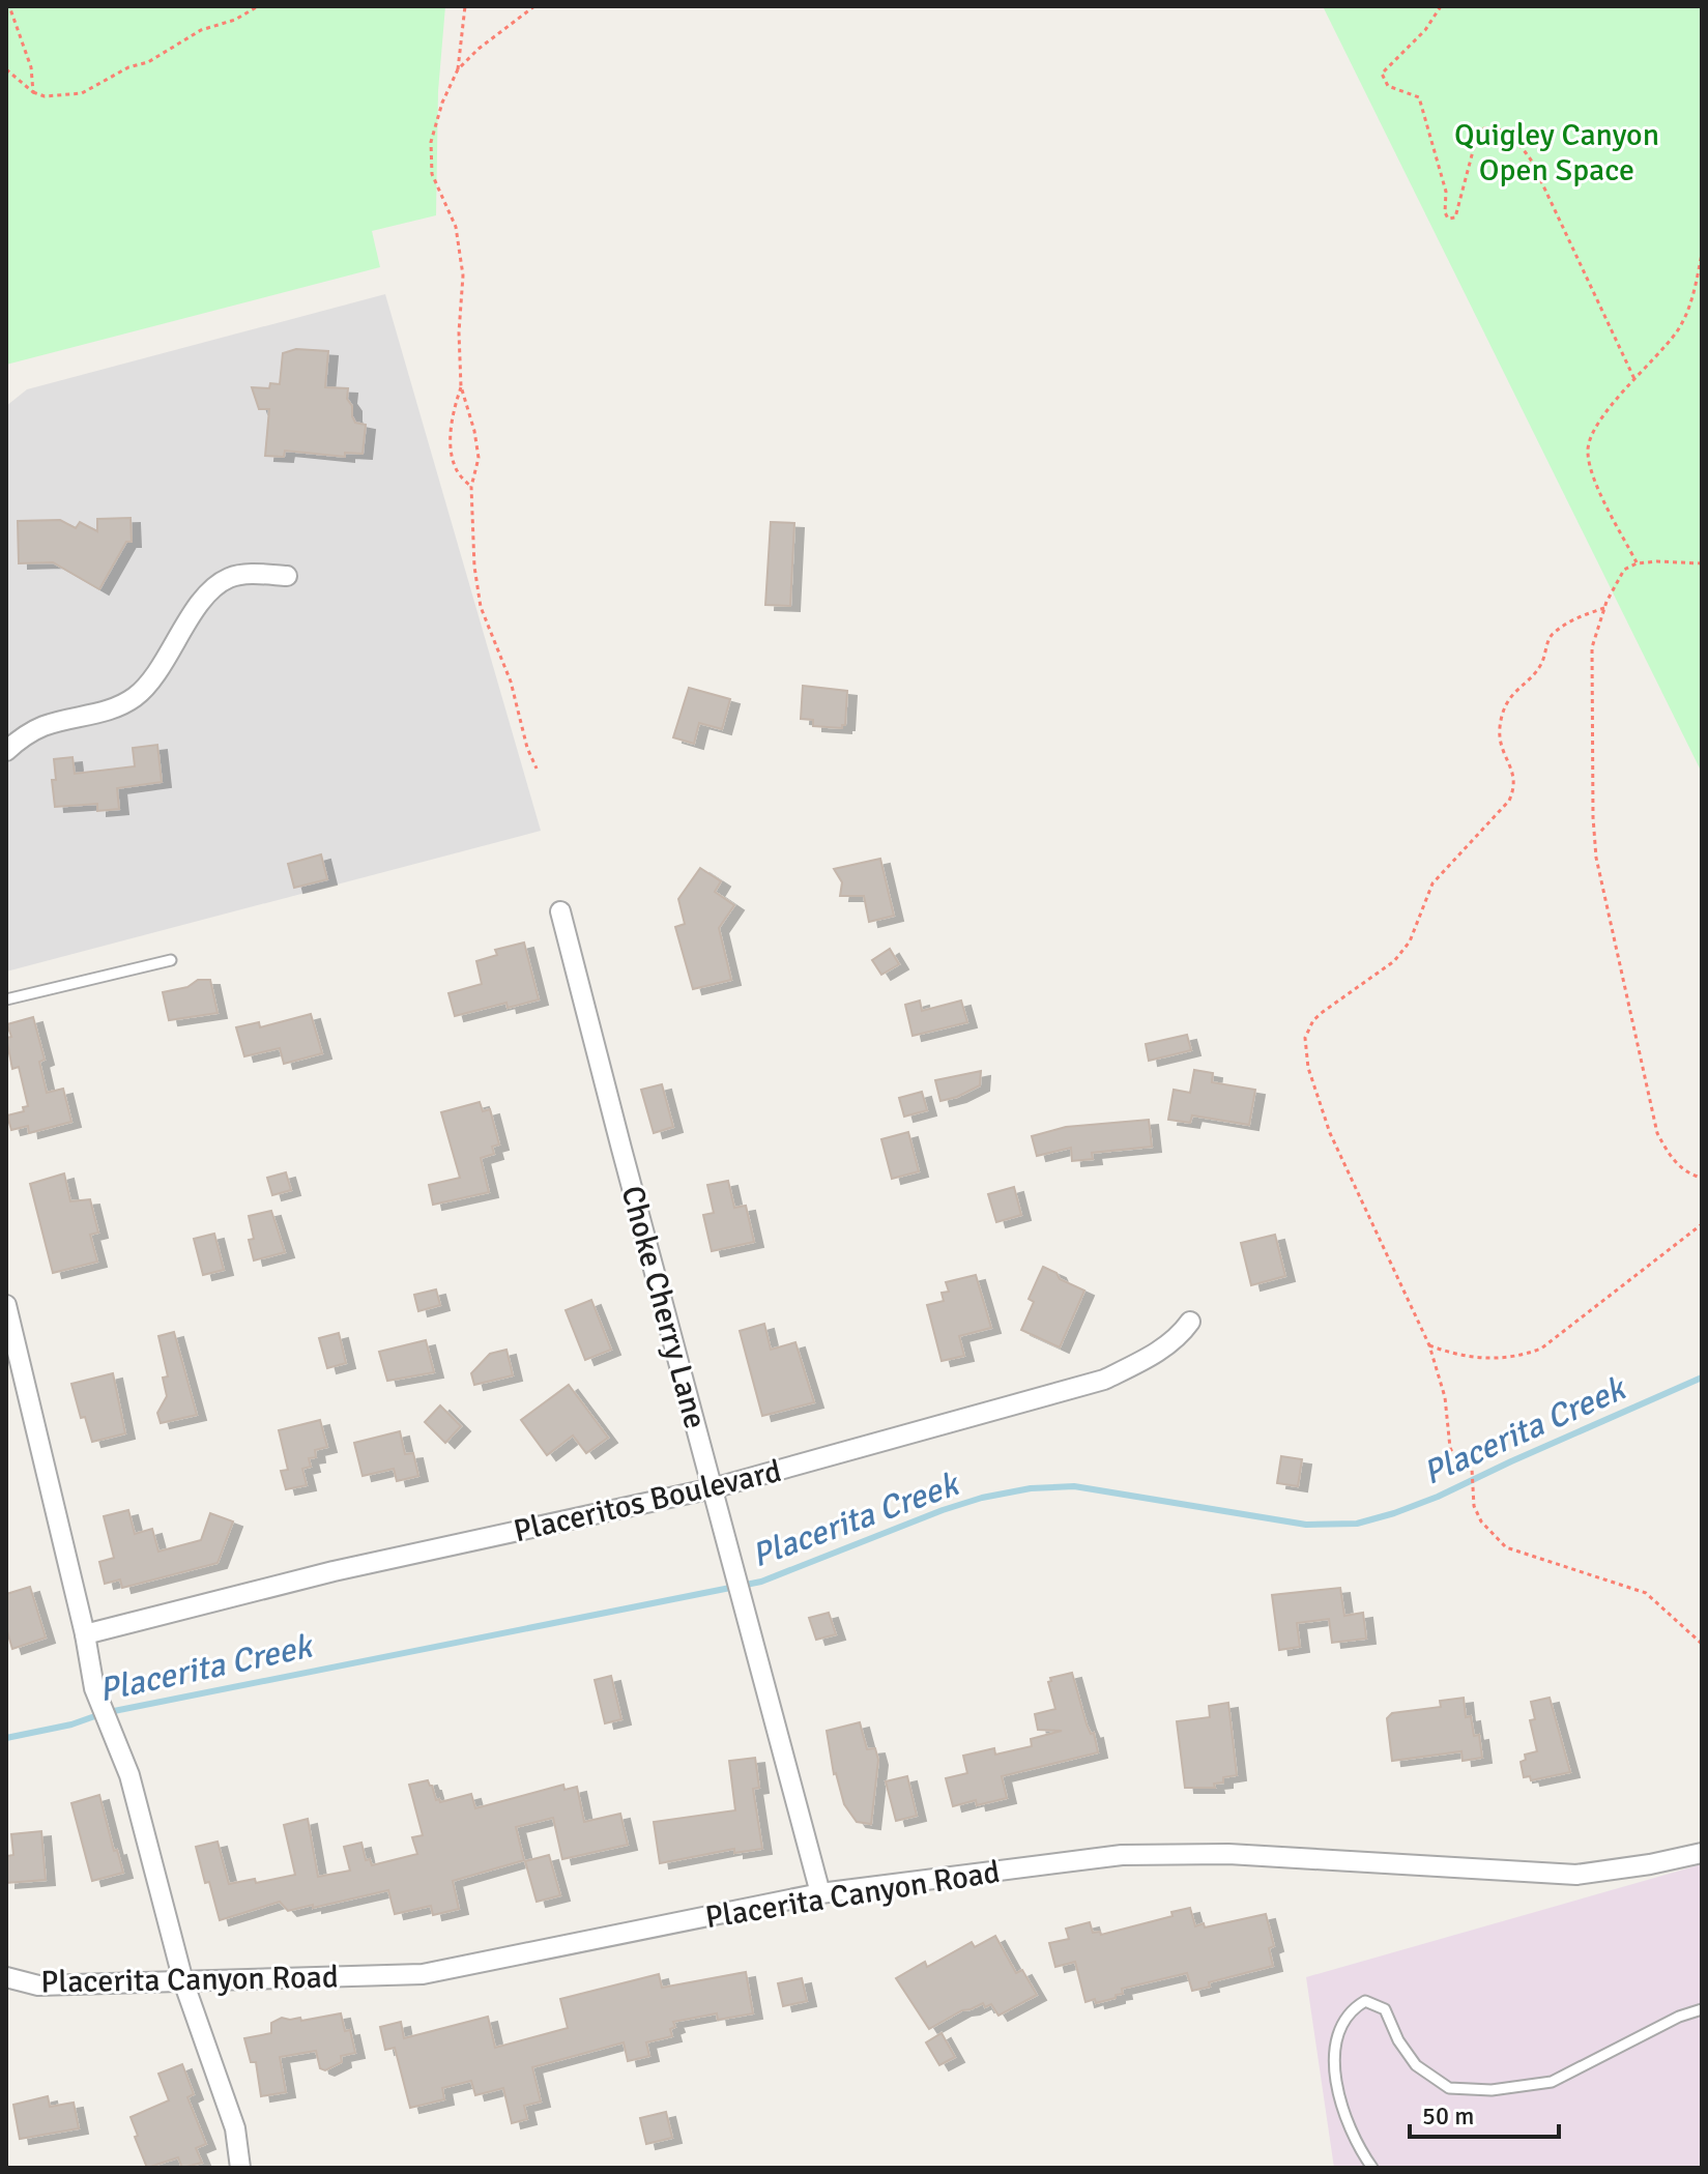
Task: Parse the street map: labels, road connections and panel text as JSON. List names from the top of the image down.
{
  "streets": {
    "street": ["Choke Cherry Lane", "Placeritos Boulevard", "Placerita Canyon Road"]
  },
  "crossings": [
    ["Choke Cherry Lane", "Placeritos Boulevard"],
    ["Choke Cherry Lane", "Placerita Canyon Road"]
  ],
  "water": ["Placerita Creek"],
  "parks": ["Quigley Canyon Open Space"],
  "scale_bar": "50 m"
}
